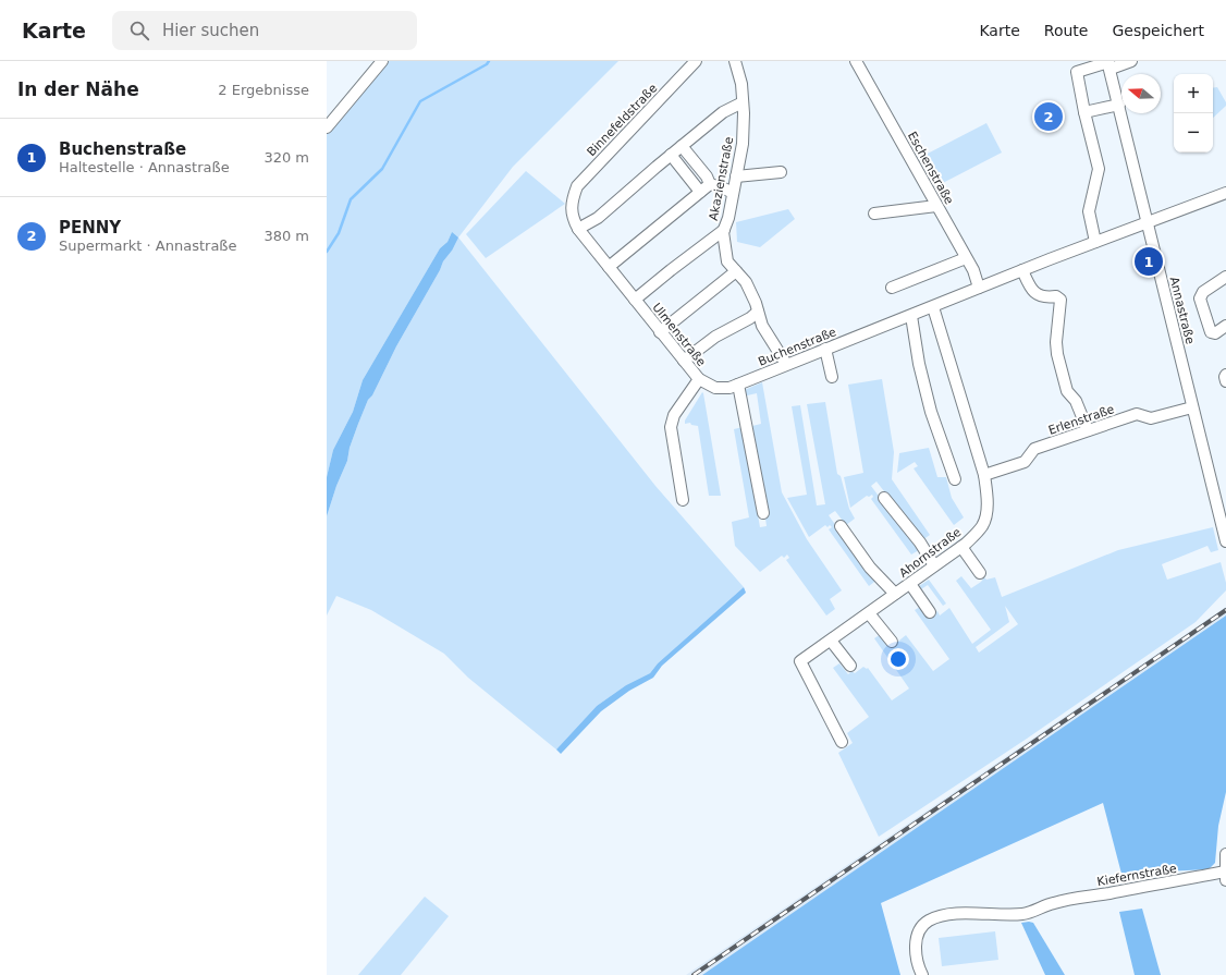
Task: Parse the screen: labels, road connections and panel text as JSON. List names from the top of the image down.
{
  "streets": {
    "street": [
      "Binnefeldstraße",
      "Eschenstraße",
      "Akazienstraße",
      "Annastraße",
      "Ulmenstraße",
      "Buchenstraße",
      "Erlenstraße",
      "Ahornstraße",
      "Kiefernstraße"
    ]
  },
  "crossings": [
    ["Binnefeldstraße", "Ulmenstraße"],
    ["Eschenstraße", "Buchenstraße"],
    ["Akazienstraße", "Buchenstraße"],
    ["Annastraße", "Buchenstraße"],
    ["Annastraße", "Erlenstraße"],
    ["Ulmenstraße", "Buchenstraße"],
    ["Buchenstraße", "Ahornstraße"],
    ["Erlenstraße", "Ahornstraße"]
  ],
  "north": "left",
  "page": {
    "header": "Karte",
    "search": "Hier suchen",
    "nav": ["Karte", "Route", "Gespeichert"],
    "heading": ["In der Nähe", "2 Ergebnisse"],
    "map_buttons": ["+", "−"],
    "pins": ["2", "1"],
    "list": [
      {
        "mark": "1",
        "name": "Buchenstraße",
        "note": "Haltestelle · Annastraße",
        "value": "320 m"
      },
      {
        "mark": "2",
        "name": "PENNY",
        "note": "Supermarkt · Annastraße",
        "value": "380 m"
      }
    ]
  }
}
